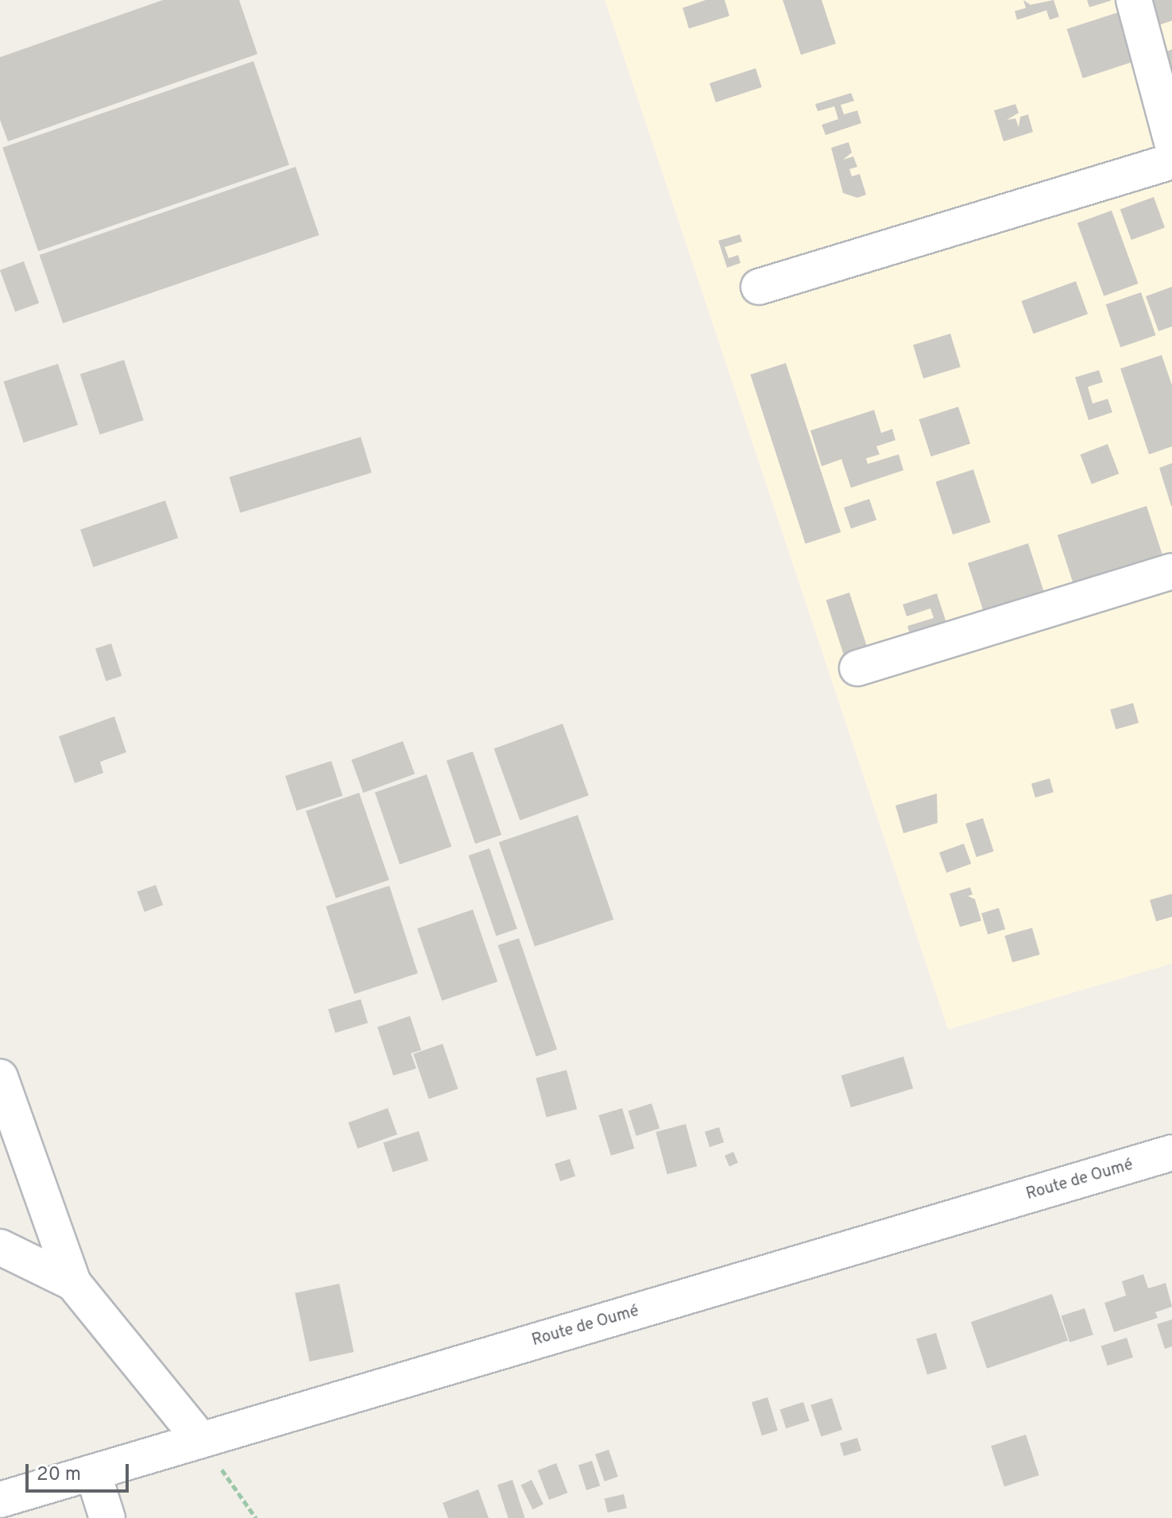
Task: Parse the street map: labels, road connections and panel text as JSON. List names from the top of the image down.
{
  "streets": {
    "street": ["Route de Oumé"]
  },
  "scale_bar": "20 m"
}
